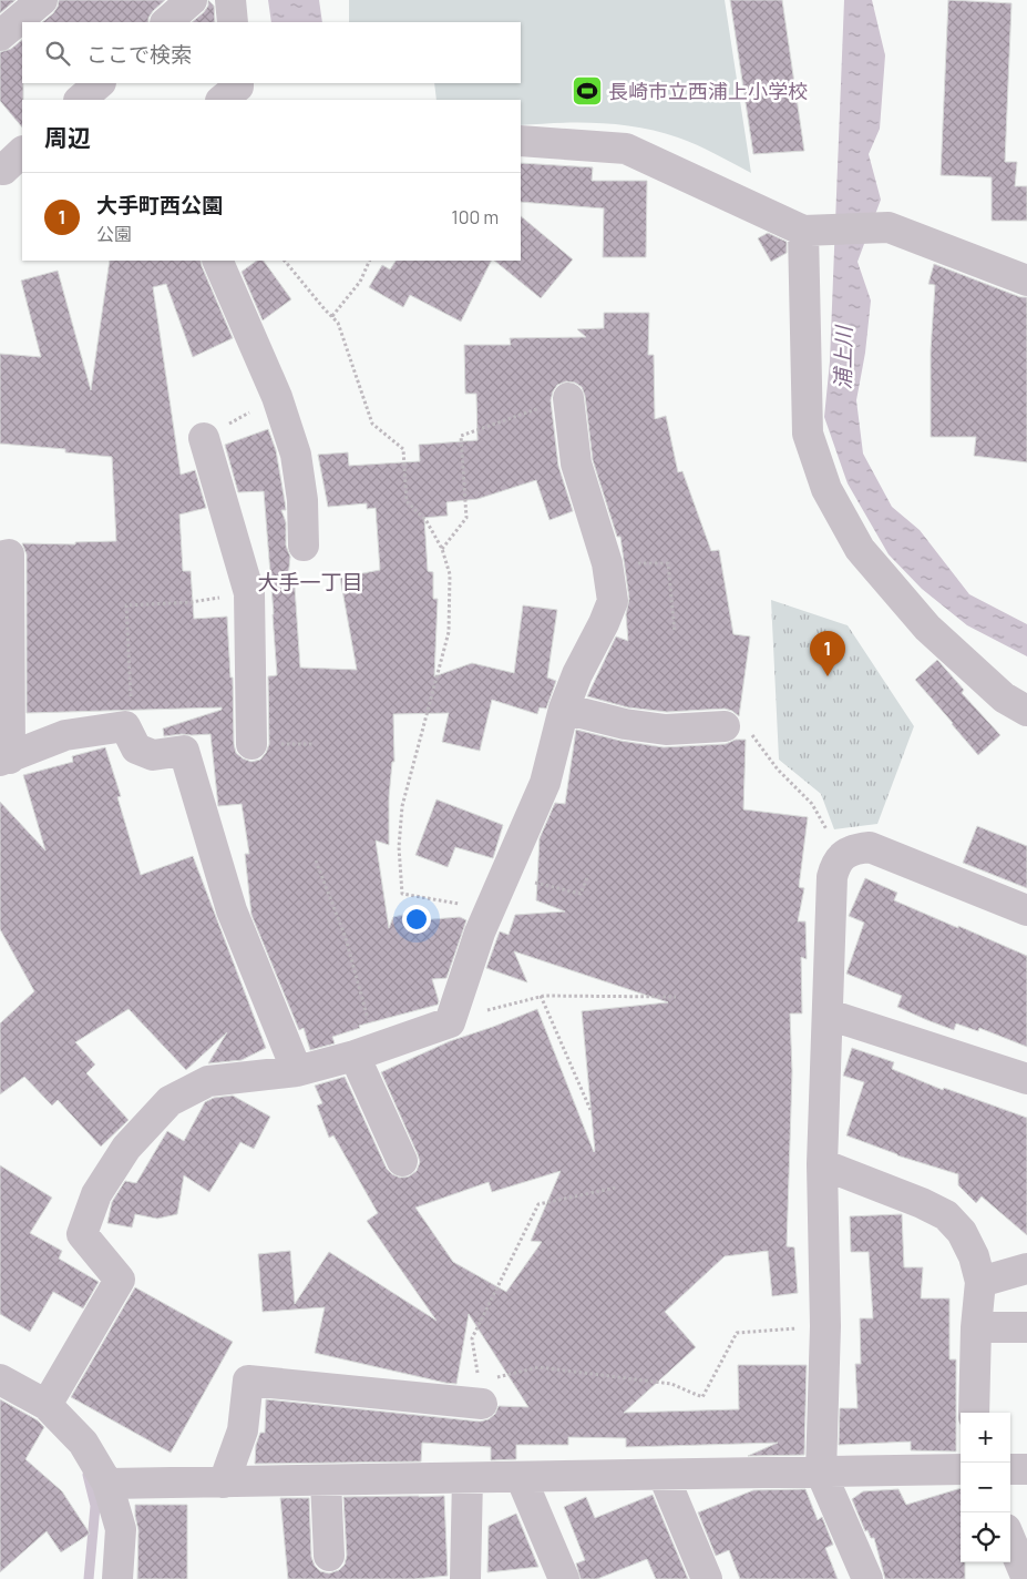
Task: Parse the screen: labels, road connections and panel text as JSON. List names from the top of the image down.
{
  "districts": ["大手一丁目"],
  "water": ["浦上川"],
  "places": {
    "sports": ["長崎市立西浦上小学校"]
  },
  "page": {
    "search": "ここで検索",
    "heading": "周辺",
    "list": [
      {
        "mark": "1",
        "name": "大手町西公園",
        "note": "公園",
        "value": "100 m"
      }
    ],
    "pins": "1",
    "map_buttons": ["+", "−"]
  }
}
